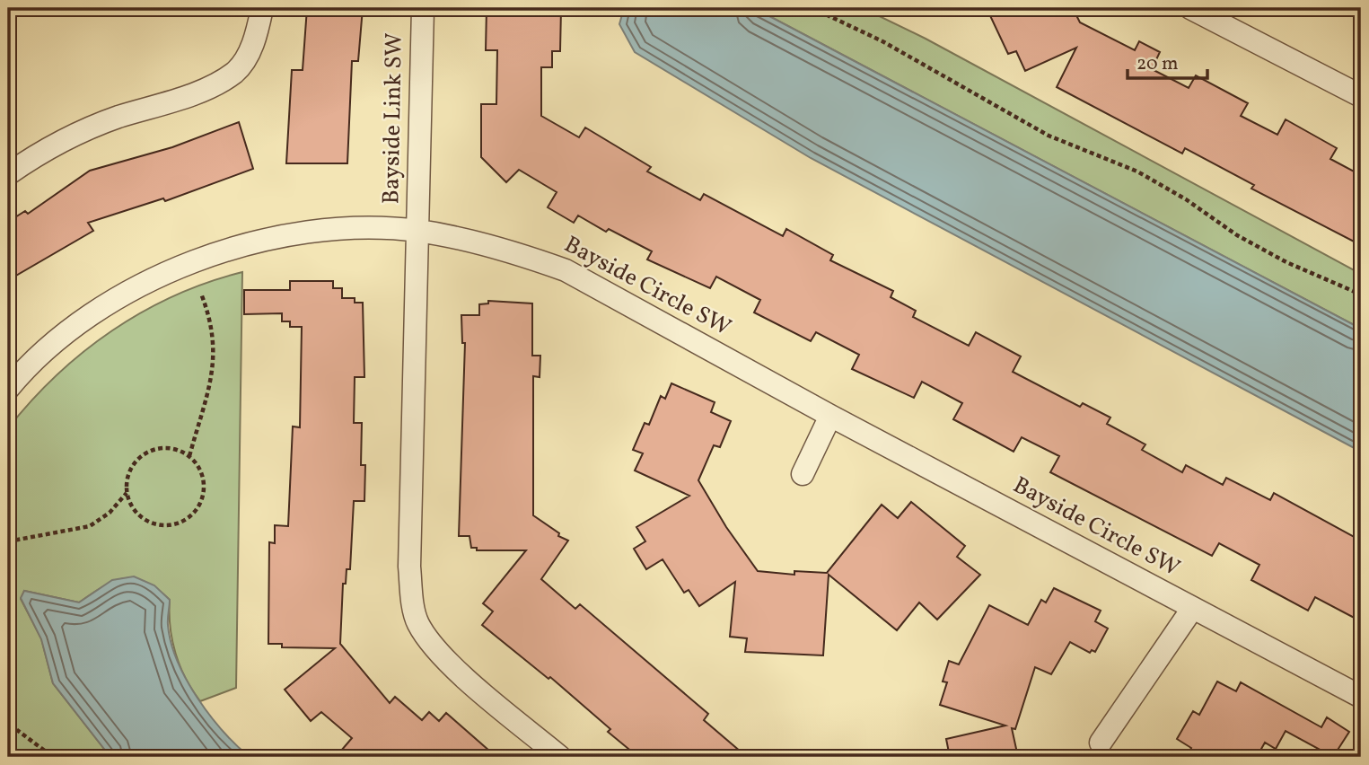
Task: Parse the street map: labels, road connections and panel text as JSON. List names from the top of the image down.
{
  "streets": {
    "street": ["Bayside Link SW", "Bayside Circle SW"]
  },
  "crossings": [
    ["Bayside Link SW", "Bayside Circle SW"]
  ],
  "scale_bar": "20 m"
}
